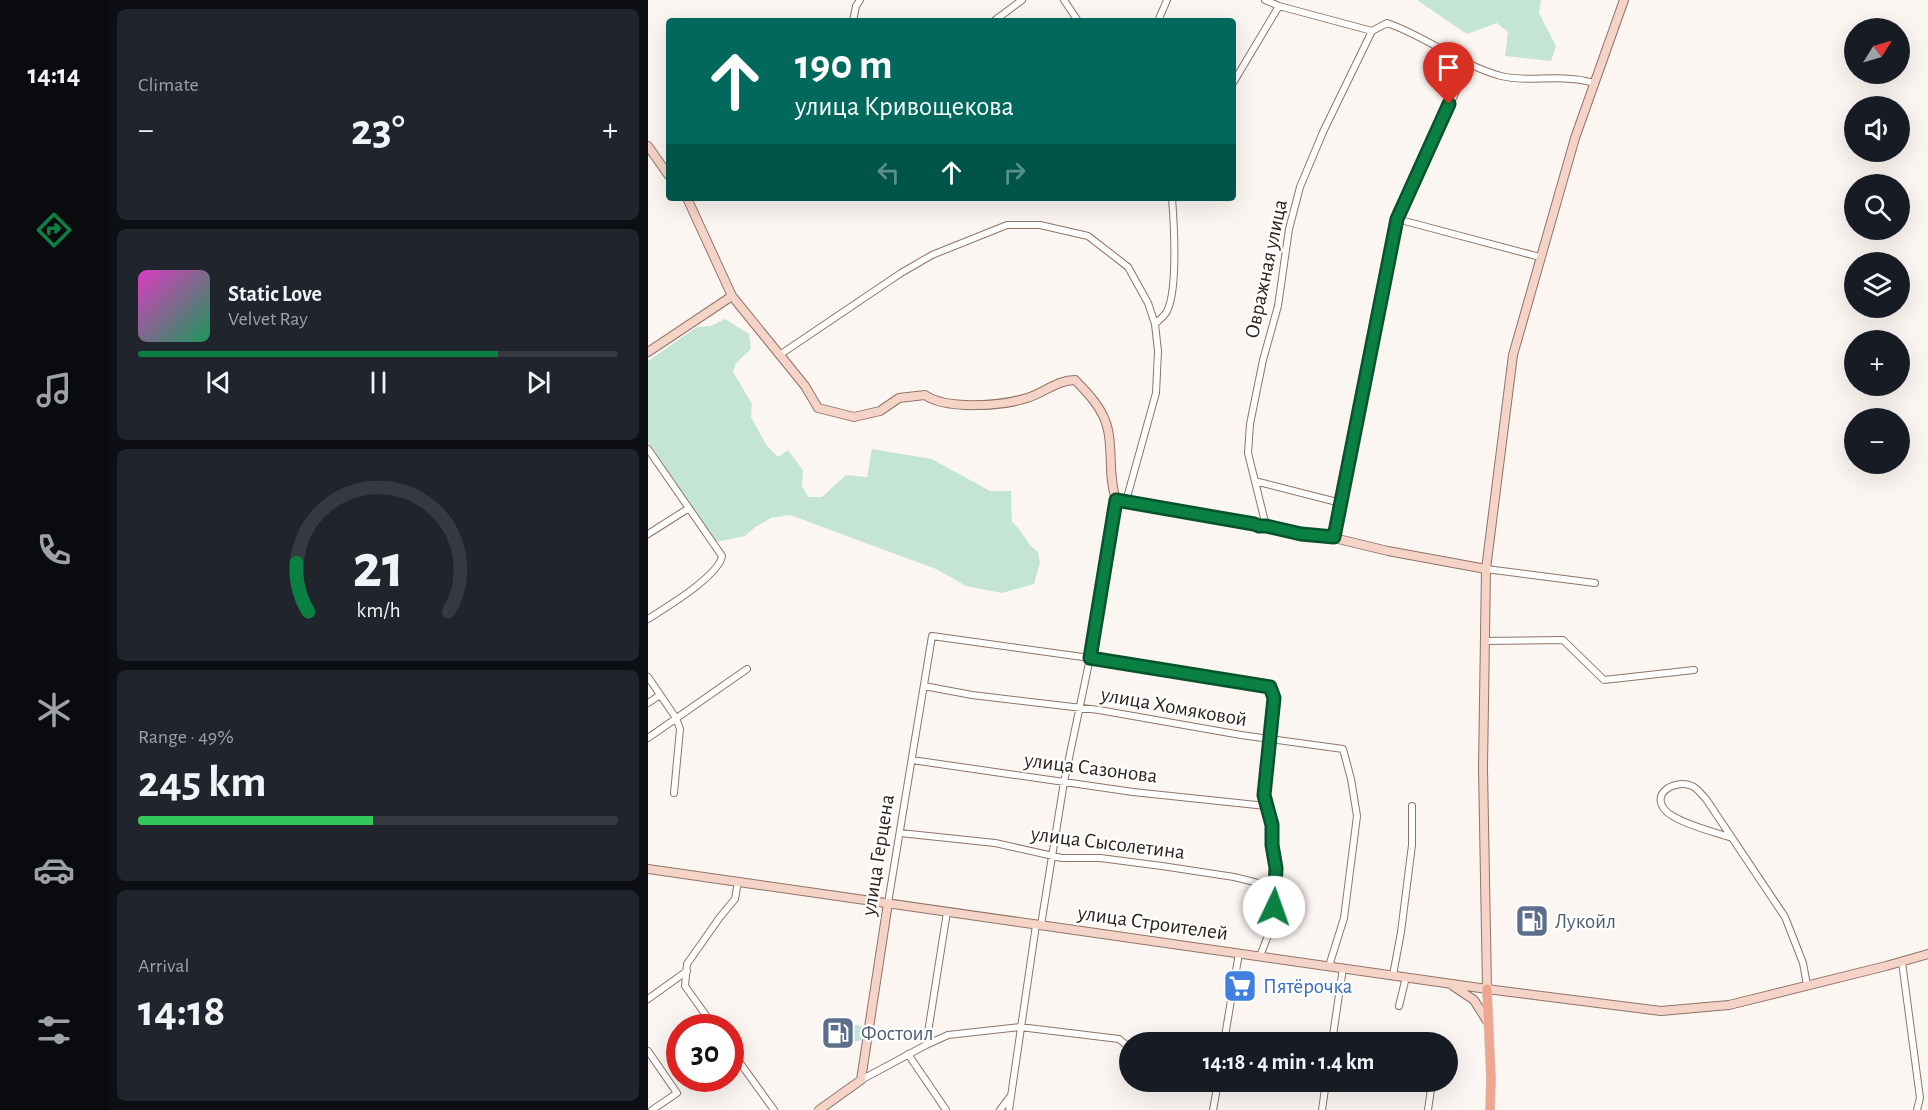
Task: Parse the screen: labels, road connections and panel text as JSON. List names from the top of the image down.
{
  "streets": {
    "main road": ["улица Герцена", "улица Строителей"],
    "street": [
      "Овражная улица",
      "улица Хомяковой",
      "улица Сазонова",
      "улица Сысолетина"
    ]
  },
  "crossings": [
    ["улица Хомяковой", "улица Герцена"],
    ["улица Хомяковой", "улица Строителей"],
    ["улица Сазонова", "улица Герцена"],
    ["улица Сысолетина", "улица Герцена"],
    ["улица Герцена", "улица Строителей"]
  ],
  "places": {
    "fuel station": ["Лукойл", "Фостоил"],
    "supermarket": ["Пятёрочка"]
  },
  "north": "top right",
  "page": {
    "tabs": "14:14",
    "tile": [
      "Climate",
      ["Range · 49%", "245 km"],
      ["Arrival", "14:18"]
    ],
    "map_buttons": ["+", "−"],
    "turn": ["190 m", "улица Кривощекова"],
    "heat": ["−", "23°", "+"],
    "song": ["Static Love", "Velvet Ray"],
    "limit": "30",
    "trip": "14:18 · 4 min · 1.4 km",
    "gauge": ["21", "km/h"]
  }
}
